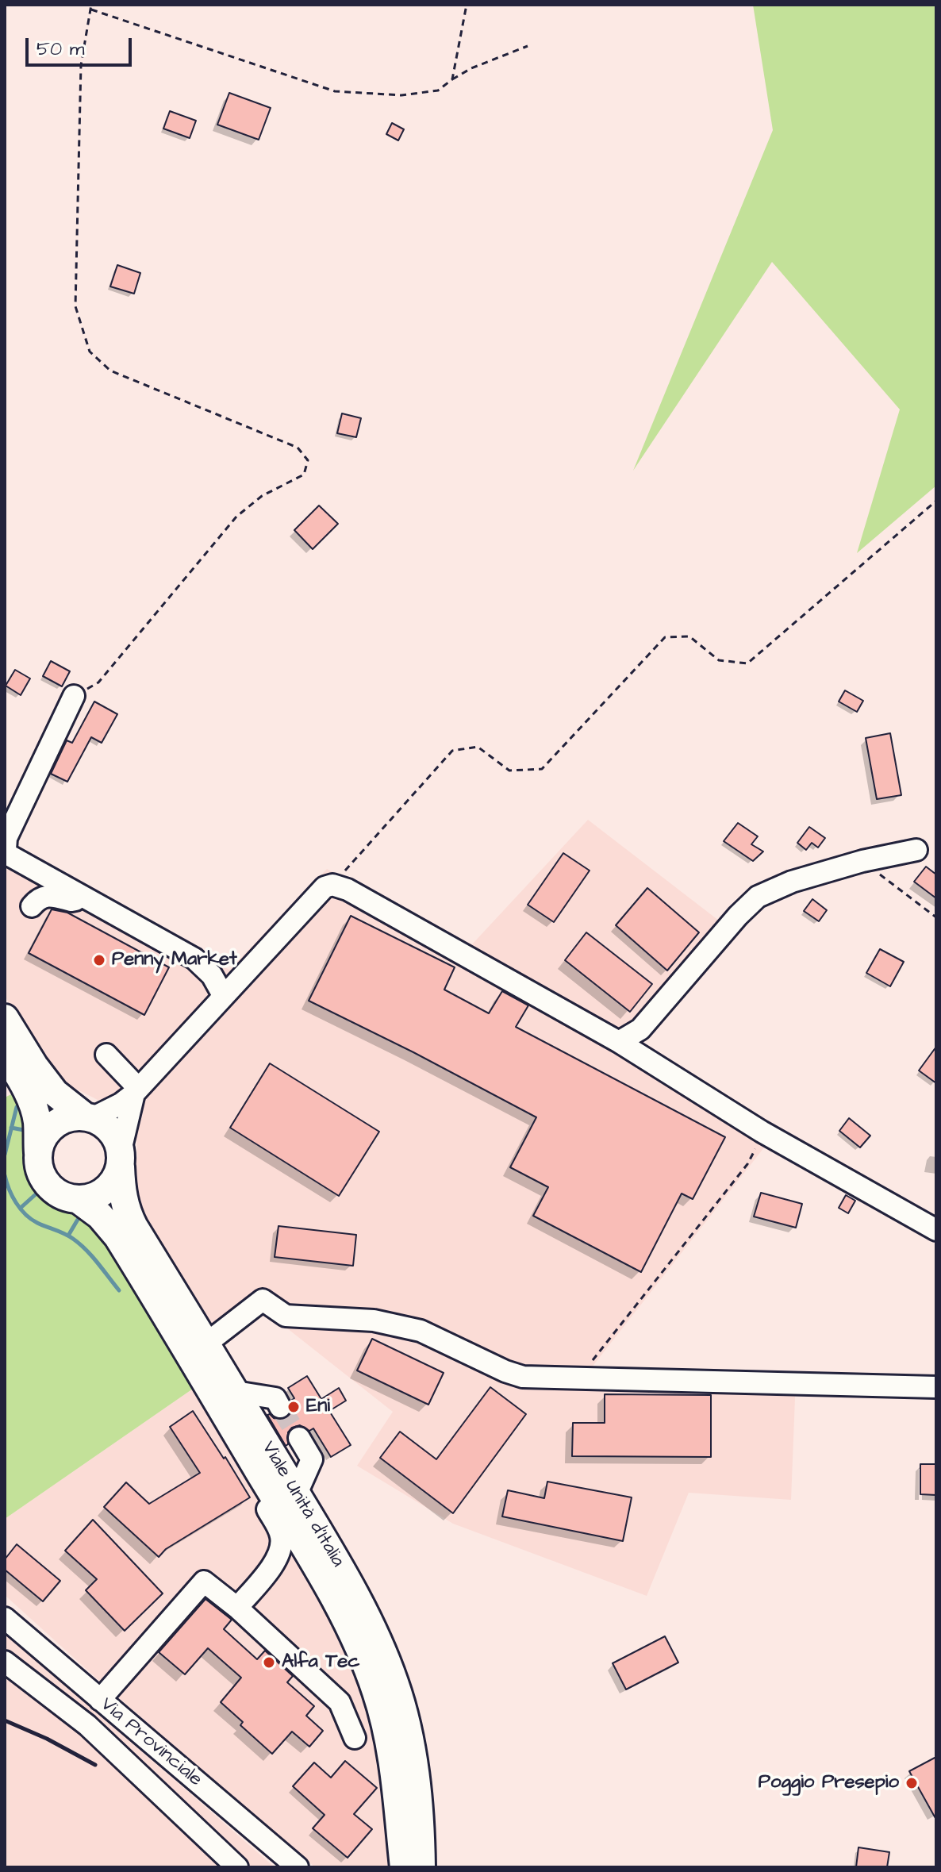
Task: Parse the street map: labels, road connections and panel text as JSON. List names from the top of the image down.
{
  "streets": {
    "main road": ["Viale Unità d'Italia"],
    "street": ["Via Provinciale"]
  },
  "places": [
    "Penny Market",
    "Eni",
    "Alfa Tec",
    "Poggio Presepio"
  ],
  "scale_bar": "50 m"
}
